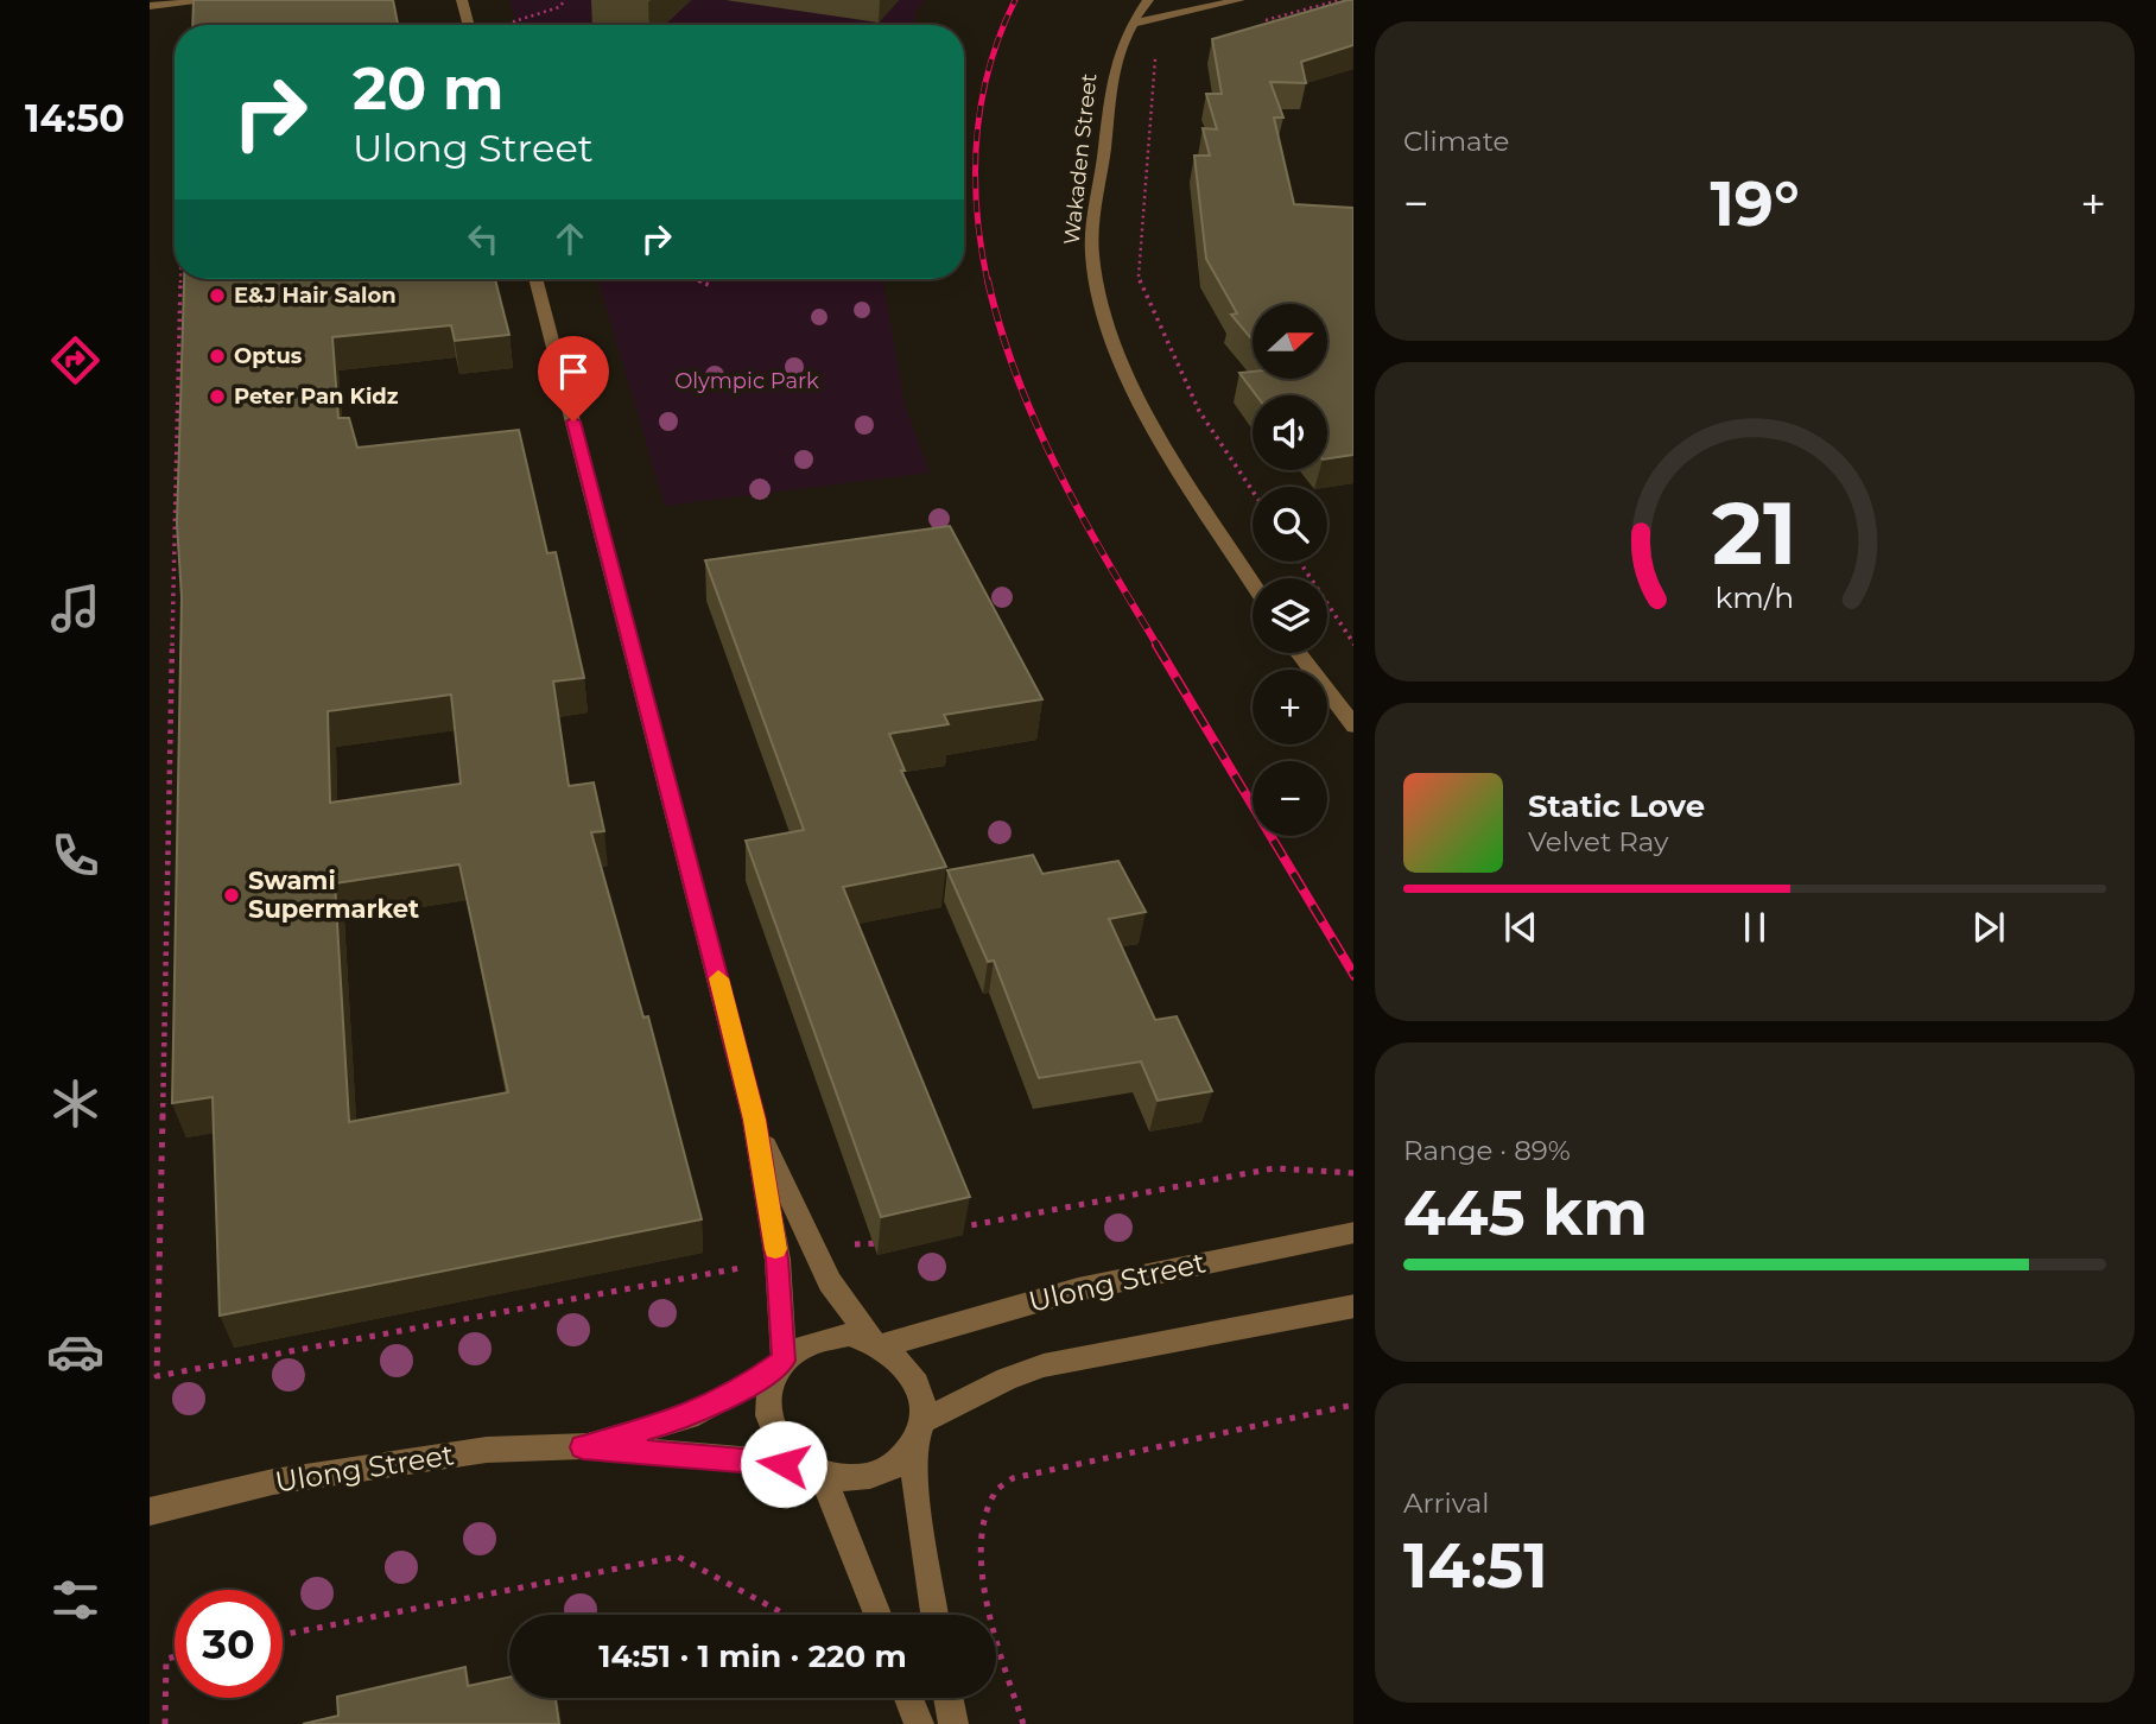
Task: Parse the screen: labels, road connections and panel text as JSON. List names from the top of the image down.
{
  "streets": {
    "street": ["Wakaden Street", "Ulong Street"]
  },
  "parks": ["Olympic Park"],
  "places": [
    "E&J Hair Salon",
    "Optus",
    "Peter Pan Kidz",
    "Swami Supermarket"
  ],
  "north": "right",
  "page": {
    "tabs": "14:50",
    "tile": [
      "Climate",
      ["Range · 89%", "445 km"],
      ["Arrival", "14:51"]
    ],
    "turn": ["20 m", "Ulong Street"],
    "heat": ["−", "19°", "+"],
    "map_buttons": ["+", "−"],
    "song": ["Static Love", "Velvet Ray"],
    "limit": "30",
    "trip": "14:51 · 1 min · 220 m",
    "gauge": ["21", "km/h"]
  }
}
